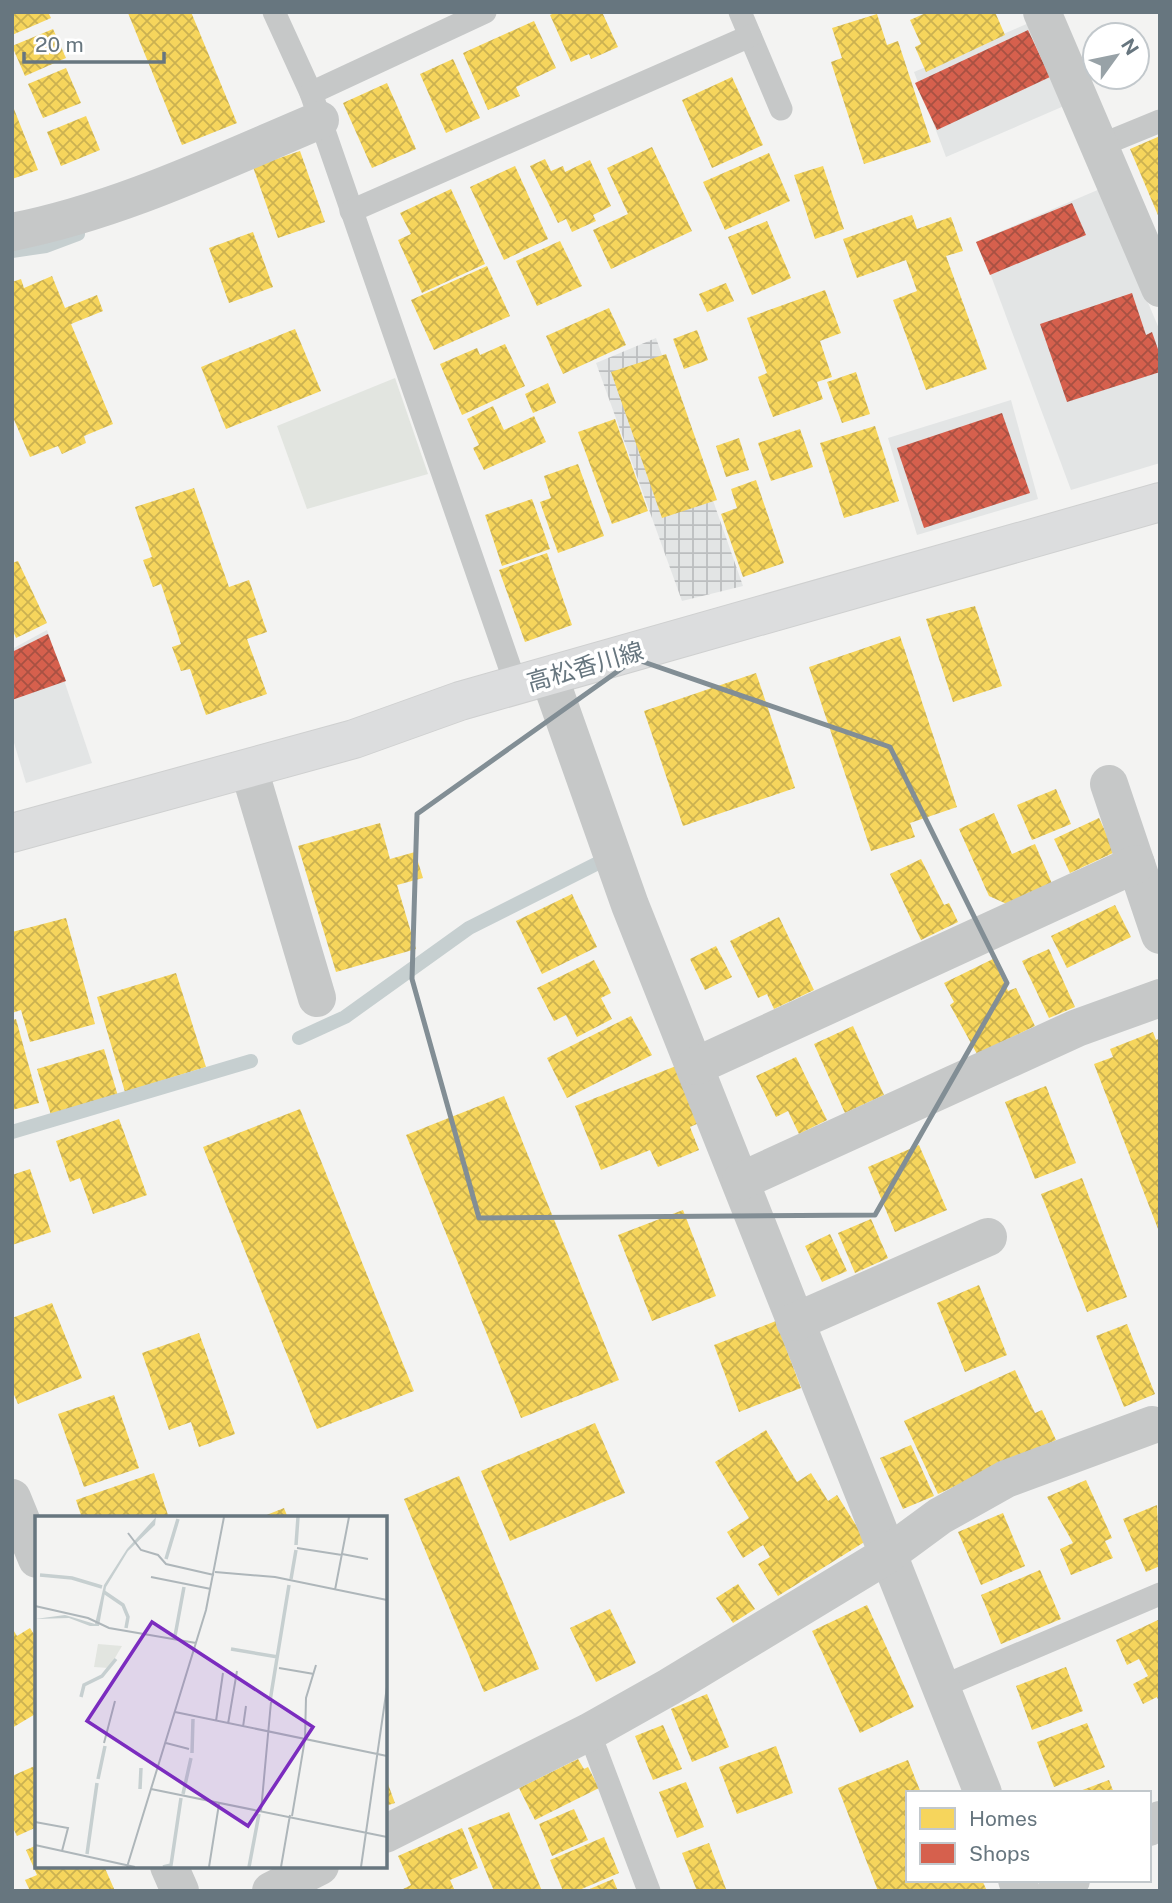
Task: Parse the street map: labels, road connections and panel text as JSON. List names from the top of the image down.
{
  "streets": {
    "main road": ["高松香川線"]
  },
  "legend": ["Homes", "Shops"],
  "scale_bar": "20 m",
  "north": "top right"
}
